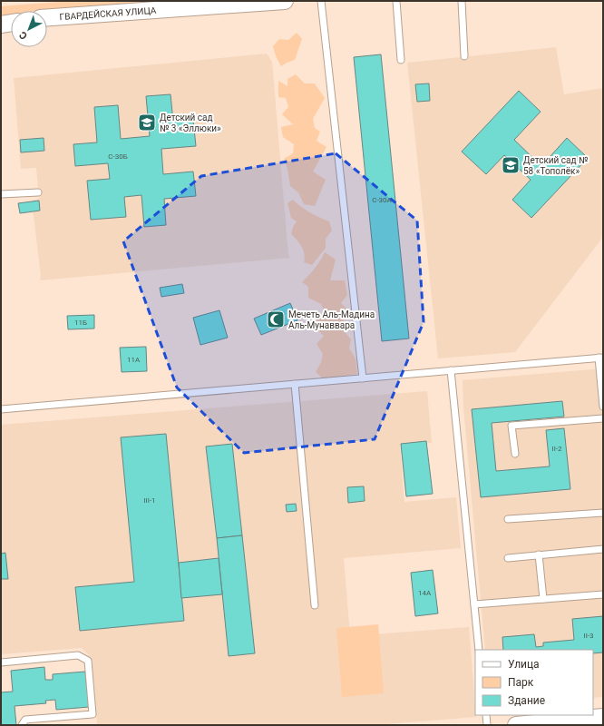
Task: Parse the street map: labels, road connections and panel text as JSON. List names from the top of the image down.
{
  "streets": {
    "street": ["ГВАРДЕЙСКАЯ УЛИЦА"]
  },
  "places": {
    "school or university": ["Детский сад № 3 «Эллюки»", "Детский сад № 58 «Тополёк»"],
    "mosque": ["Мечеть Аль-Мадина Аль-Мунаввара"]
  },
  "house_numbers": [
    "С-30Б",
    "С-30А",
    "11Б",
    "11А",
    "II-2",
    "III-1",
    "14А",
    "II-3"
  ],
  "legend": ["Улица", "Парк", "Здание"],
  "north": "bottom left"
}
